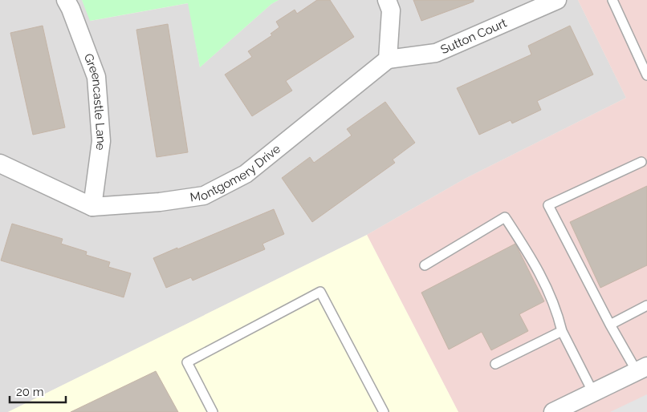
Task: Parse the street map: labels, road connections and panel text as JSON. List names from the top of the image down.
{
  "streets": {
    "street": ["Sutton Court", "Greencastle Lane", "Montgomery Drive"]
  },
  "crossings": [
    ["Sutton Court", "Montgomery Drive"],
    ["Greencastle Lane", "Montgomery Drive"]
  ],
  "scale_bar": "20 m"
}
